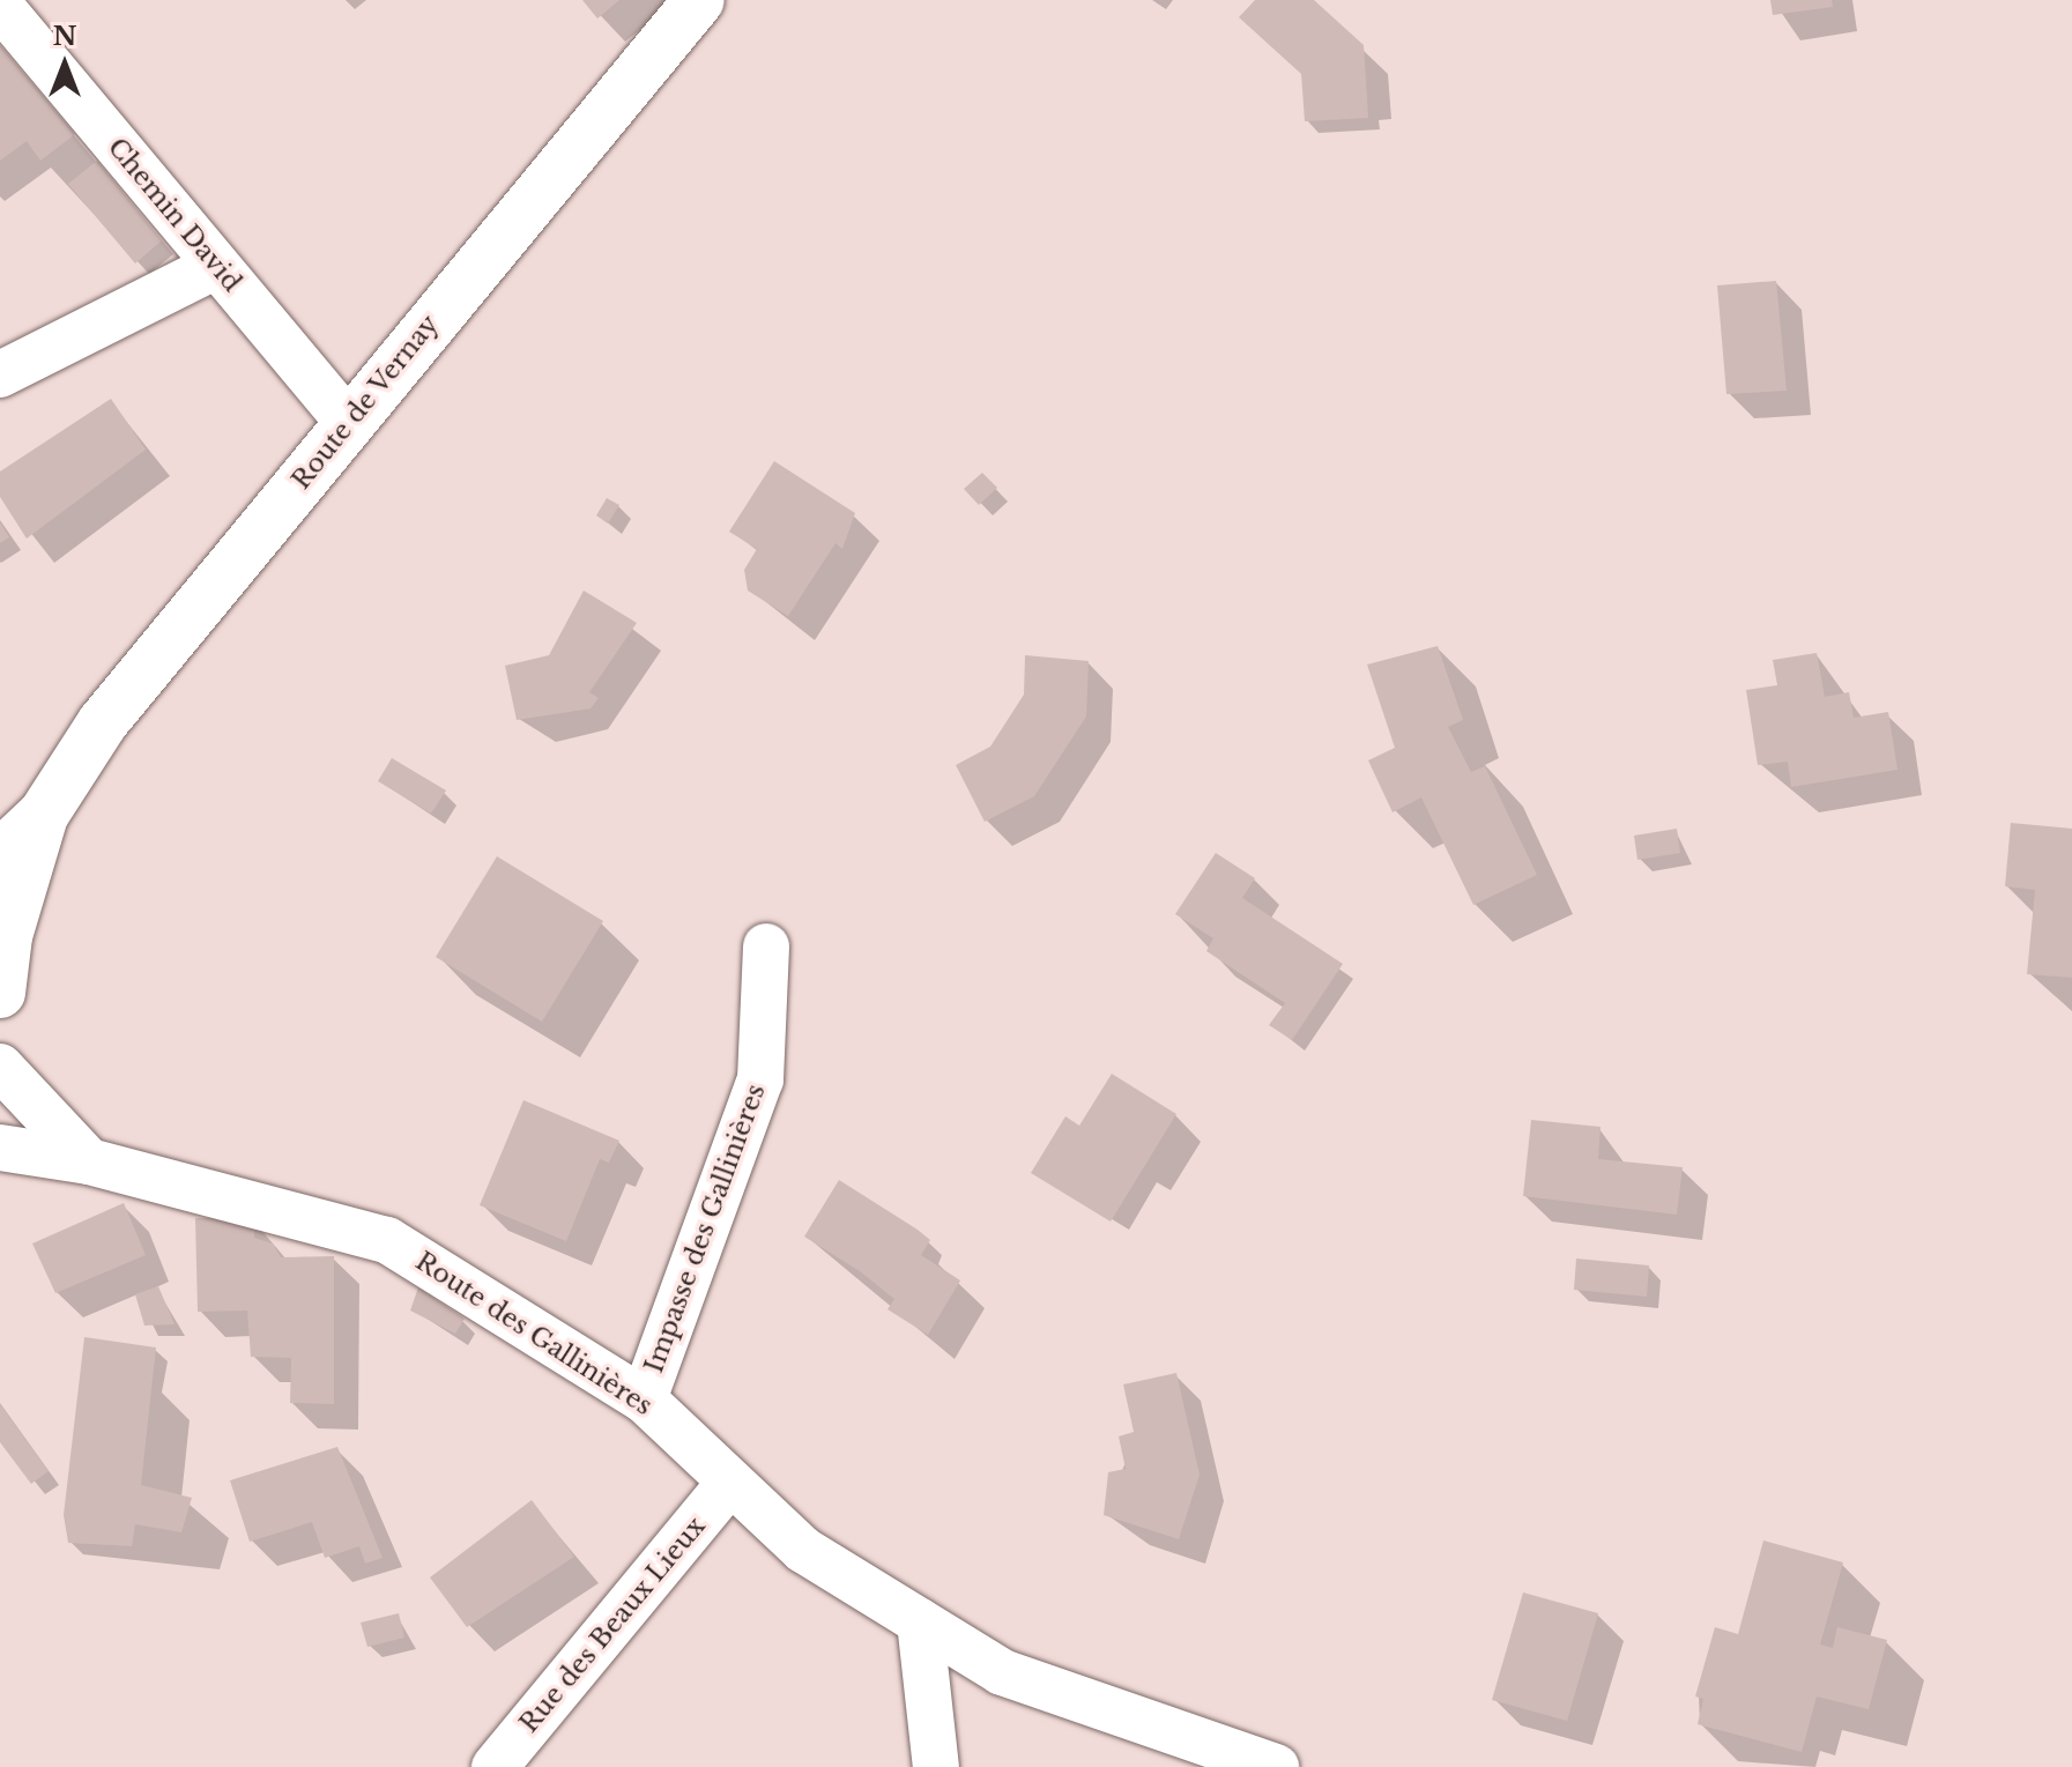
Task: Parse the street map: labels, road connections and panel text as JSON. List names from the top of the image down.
{
  "streets": {
    "street": [
      "Chemin David",
      "Route de Vernay",
      "Impasse des Gallinières",
      "Route des Gallinières",
      "Rue des Beaux Lieux"
    ]
  },
  "crossings": [
    ["Chemin David", "Route de Vernay"],
    ["Impasse des Gallinières", "Route des Gallinières"],
    ["Route des Gallinières", "Rue des Beaux Lieux"]
  ],
  "north": "top"
}
